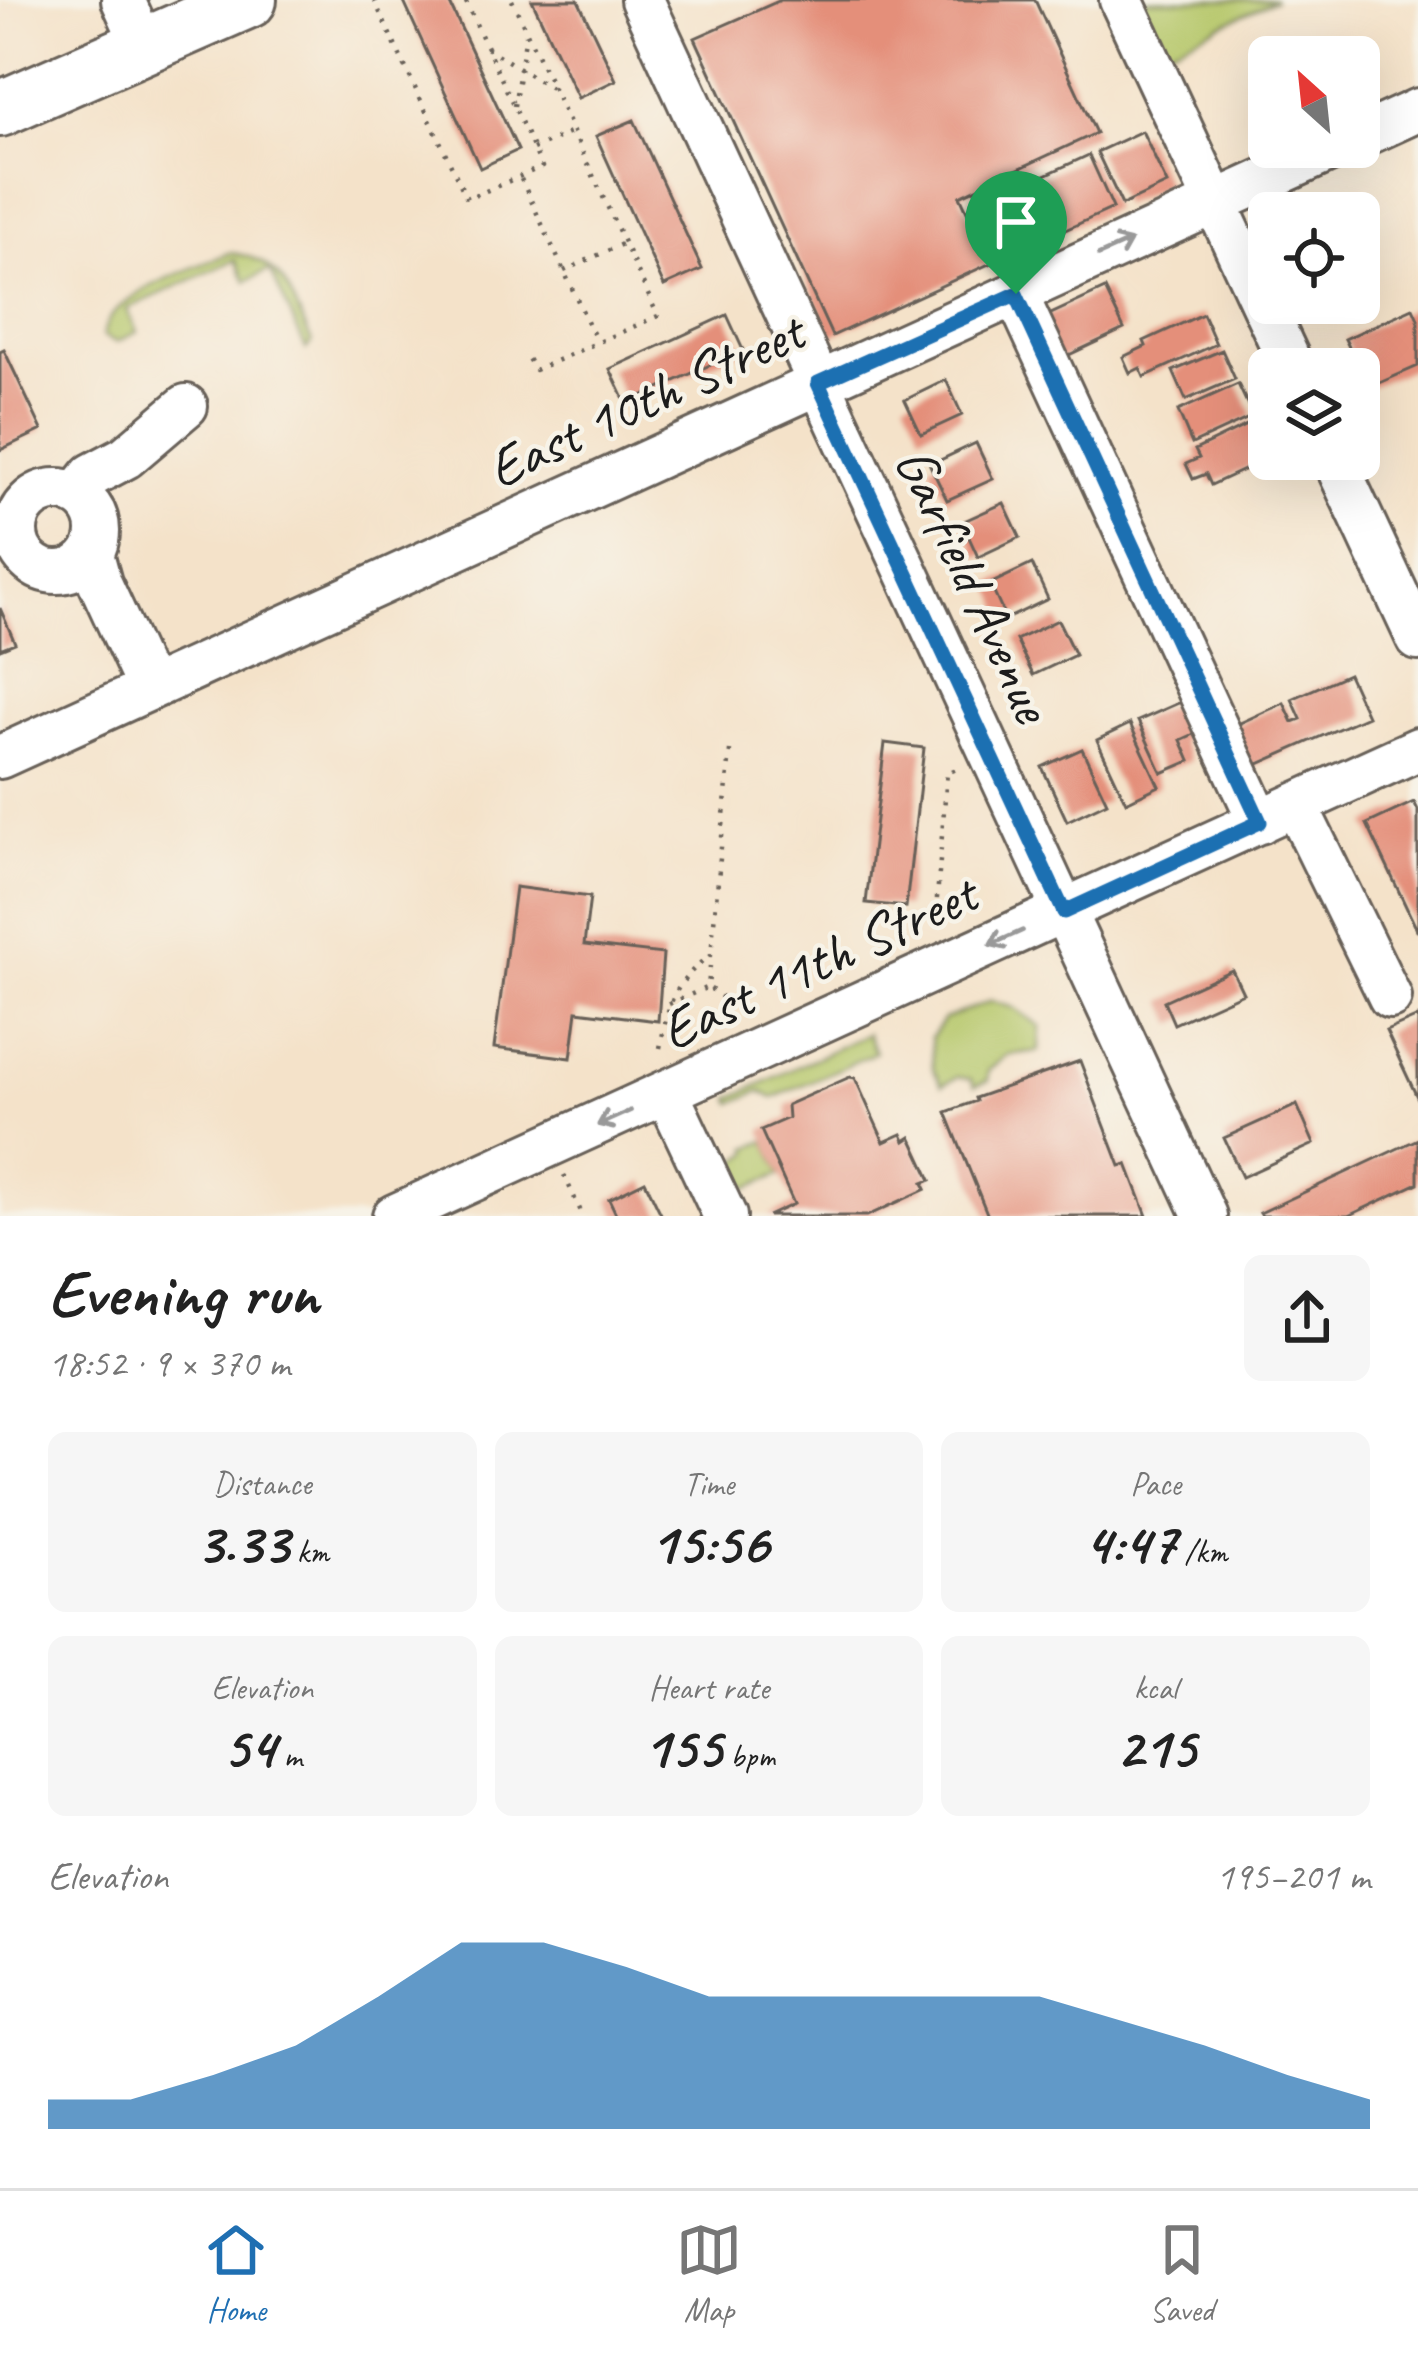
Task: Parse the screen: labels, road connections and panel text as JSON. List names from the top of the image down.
{
  "streets": {
    "street": ["East 10th Street", "Garfield Avenue", "East 11th Street"]
  },
  "crossings": [
    ["East 10th Street", "Garfield Avenue"],
    ["Garfield Avenue", "East 11th Street"]
  ],
  "one_way": ["East 11th Street"],
  "north": "top left",
  "page": {
    "heading": ["Evening run", "18:52 · 9 × 370 m"],
    "stats": [
      ["Distance", "3.33 km"],
      ["Time", "15:56"],
      ["Pace", "4:47 /km"],
      ["Elevation", "54 m"],
      ["Heart rate", "155 bpm"],
      ["kcal", "215"]
    ],
    "chart": ["Elevation", "195–201 m"],
    "tabs": ["Home", "Map", "Saved"]
  }
}
